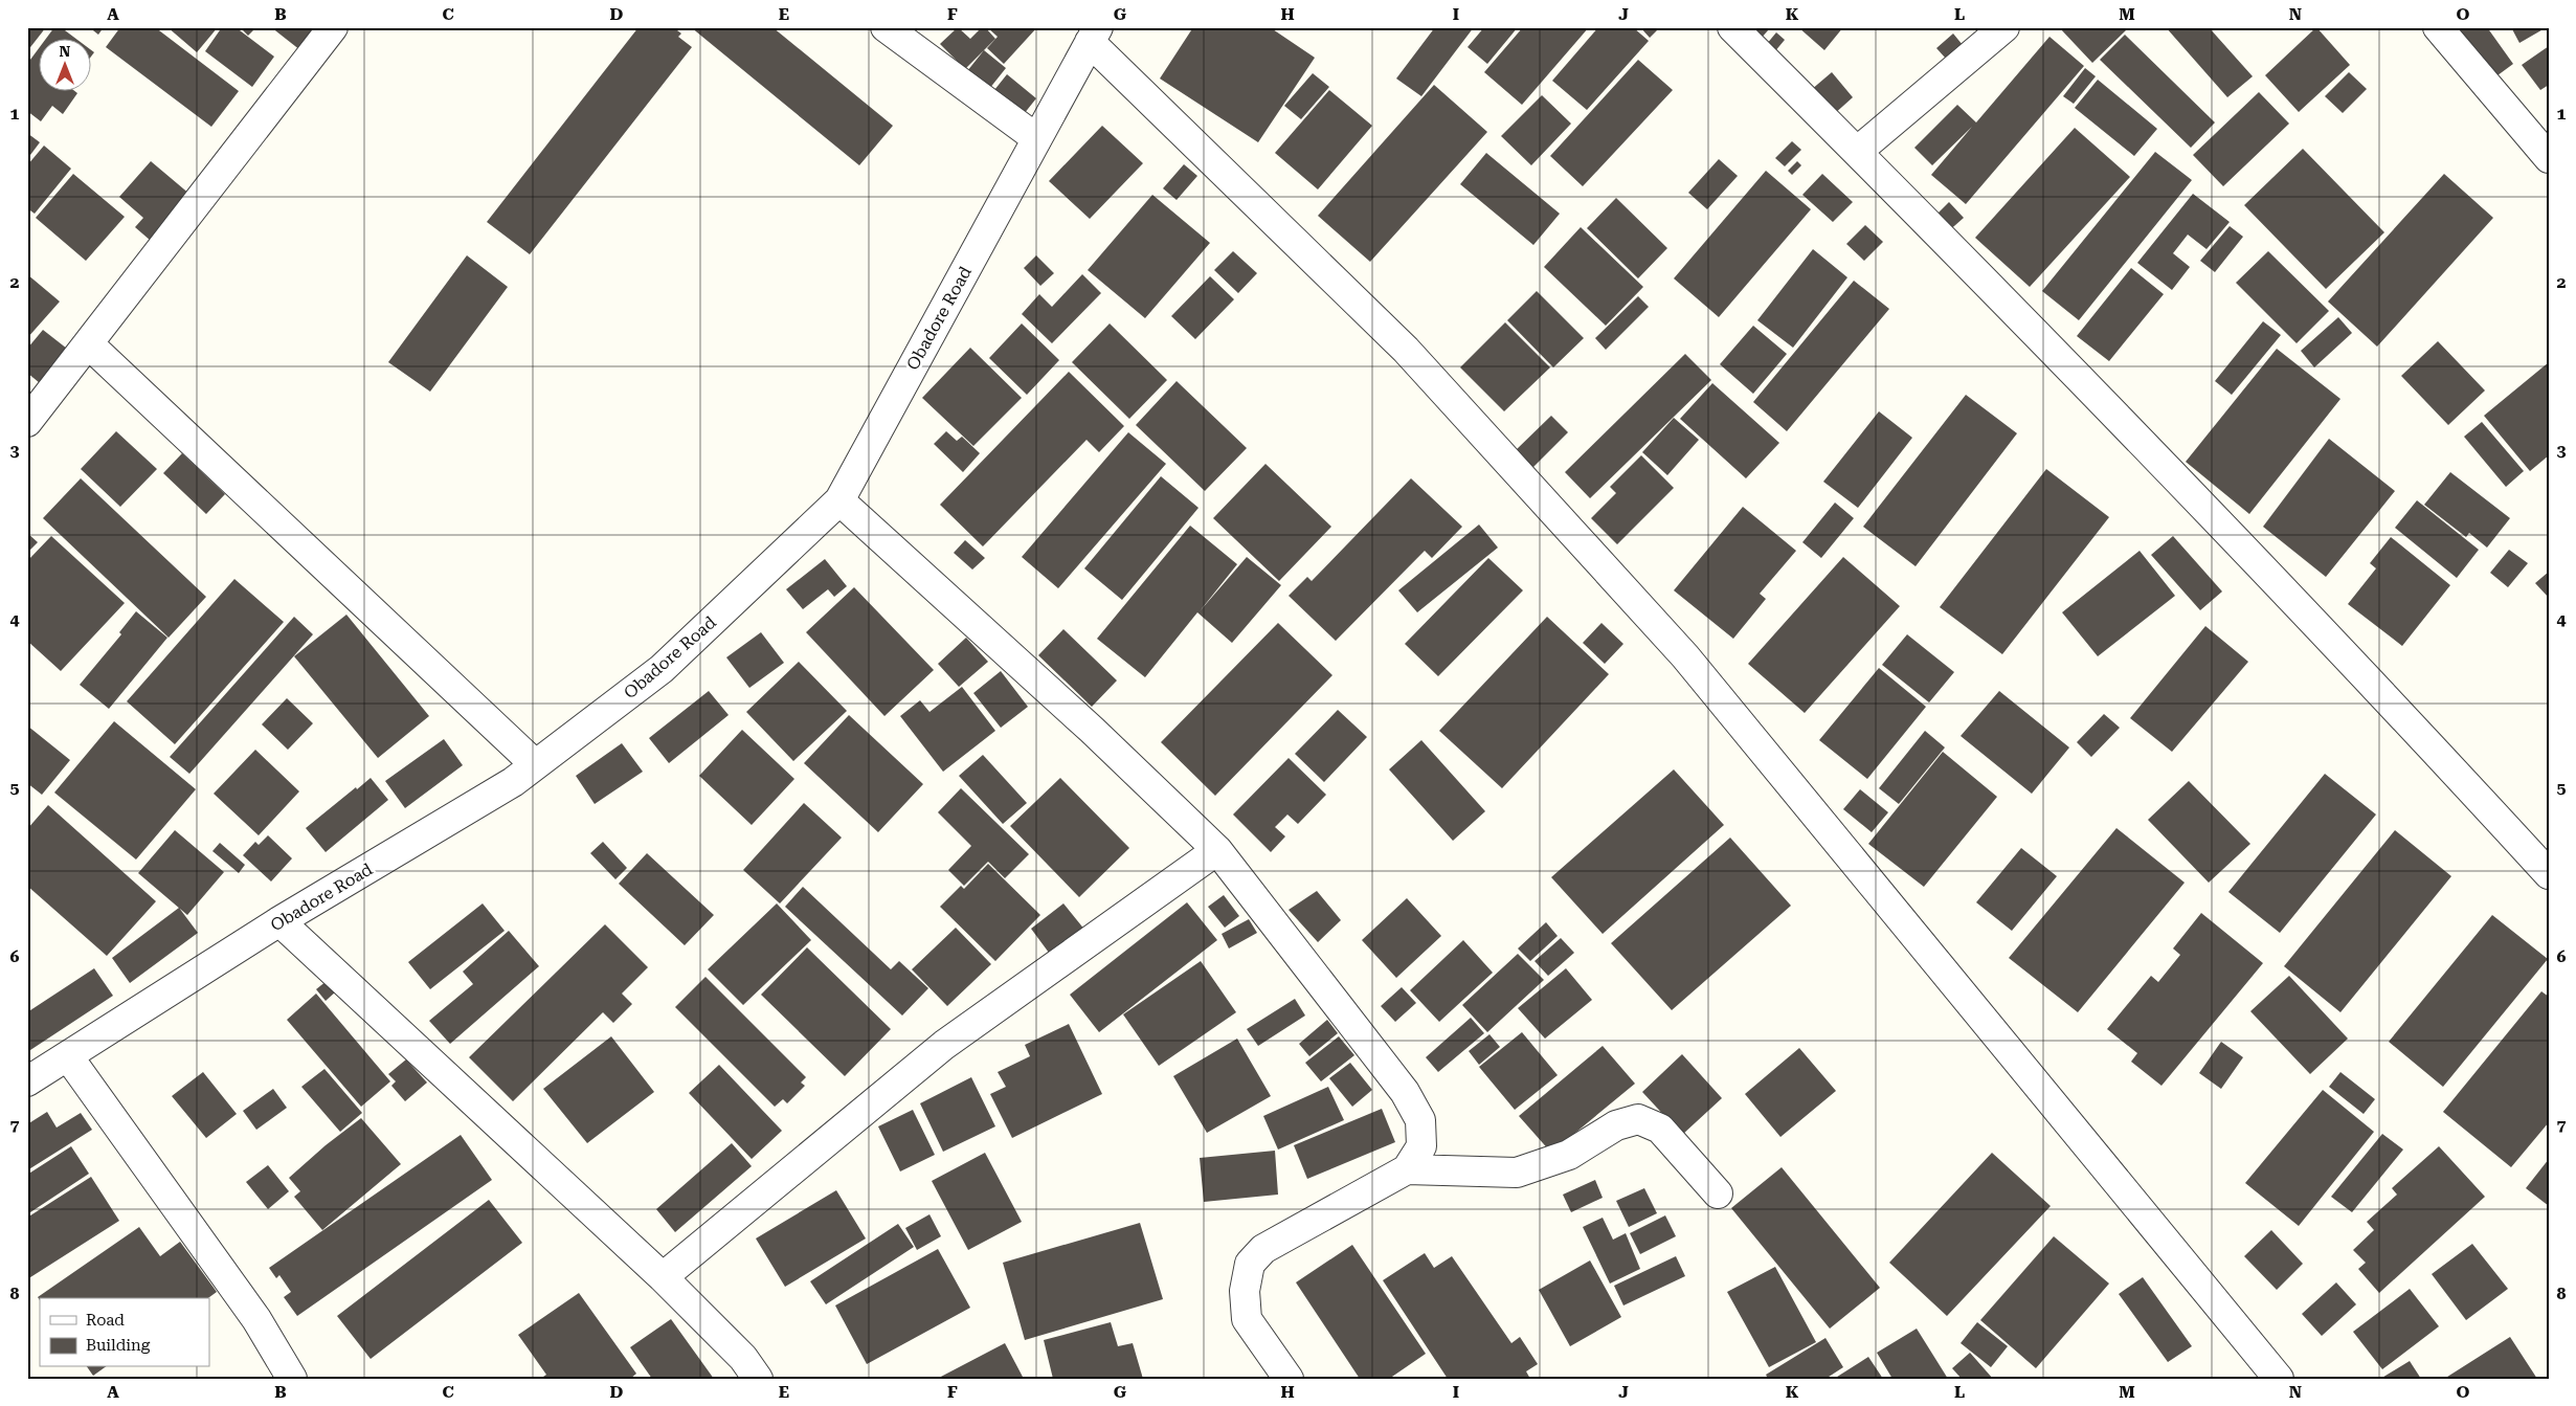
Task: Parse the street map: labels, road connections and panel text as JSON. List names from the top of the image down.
{
  "streets": {
    "street": ["Obadore Road"]
  },
  "legend": ["Road", "Building"],
  "north": "top",
  "grid": {
    "columns": [
      "A",
      "B",
      "C",
      "D",
      "E",
      "F",
      "G",
      "H",
      "I",
      "J",
      "K",
      "L",
      "M",
      "N",
      "O"
    ],
    "rows": [
      "1",
      "2",
      "3",
      "4",
      "5",
      "6",
      "7",
      "8"
    ]
  }
}
